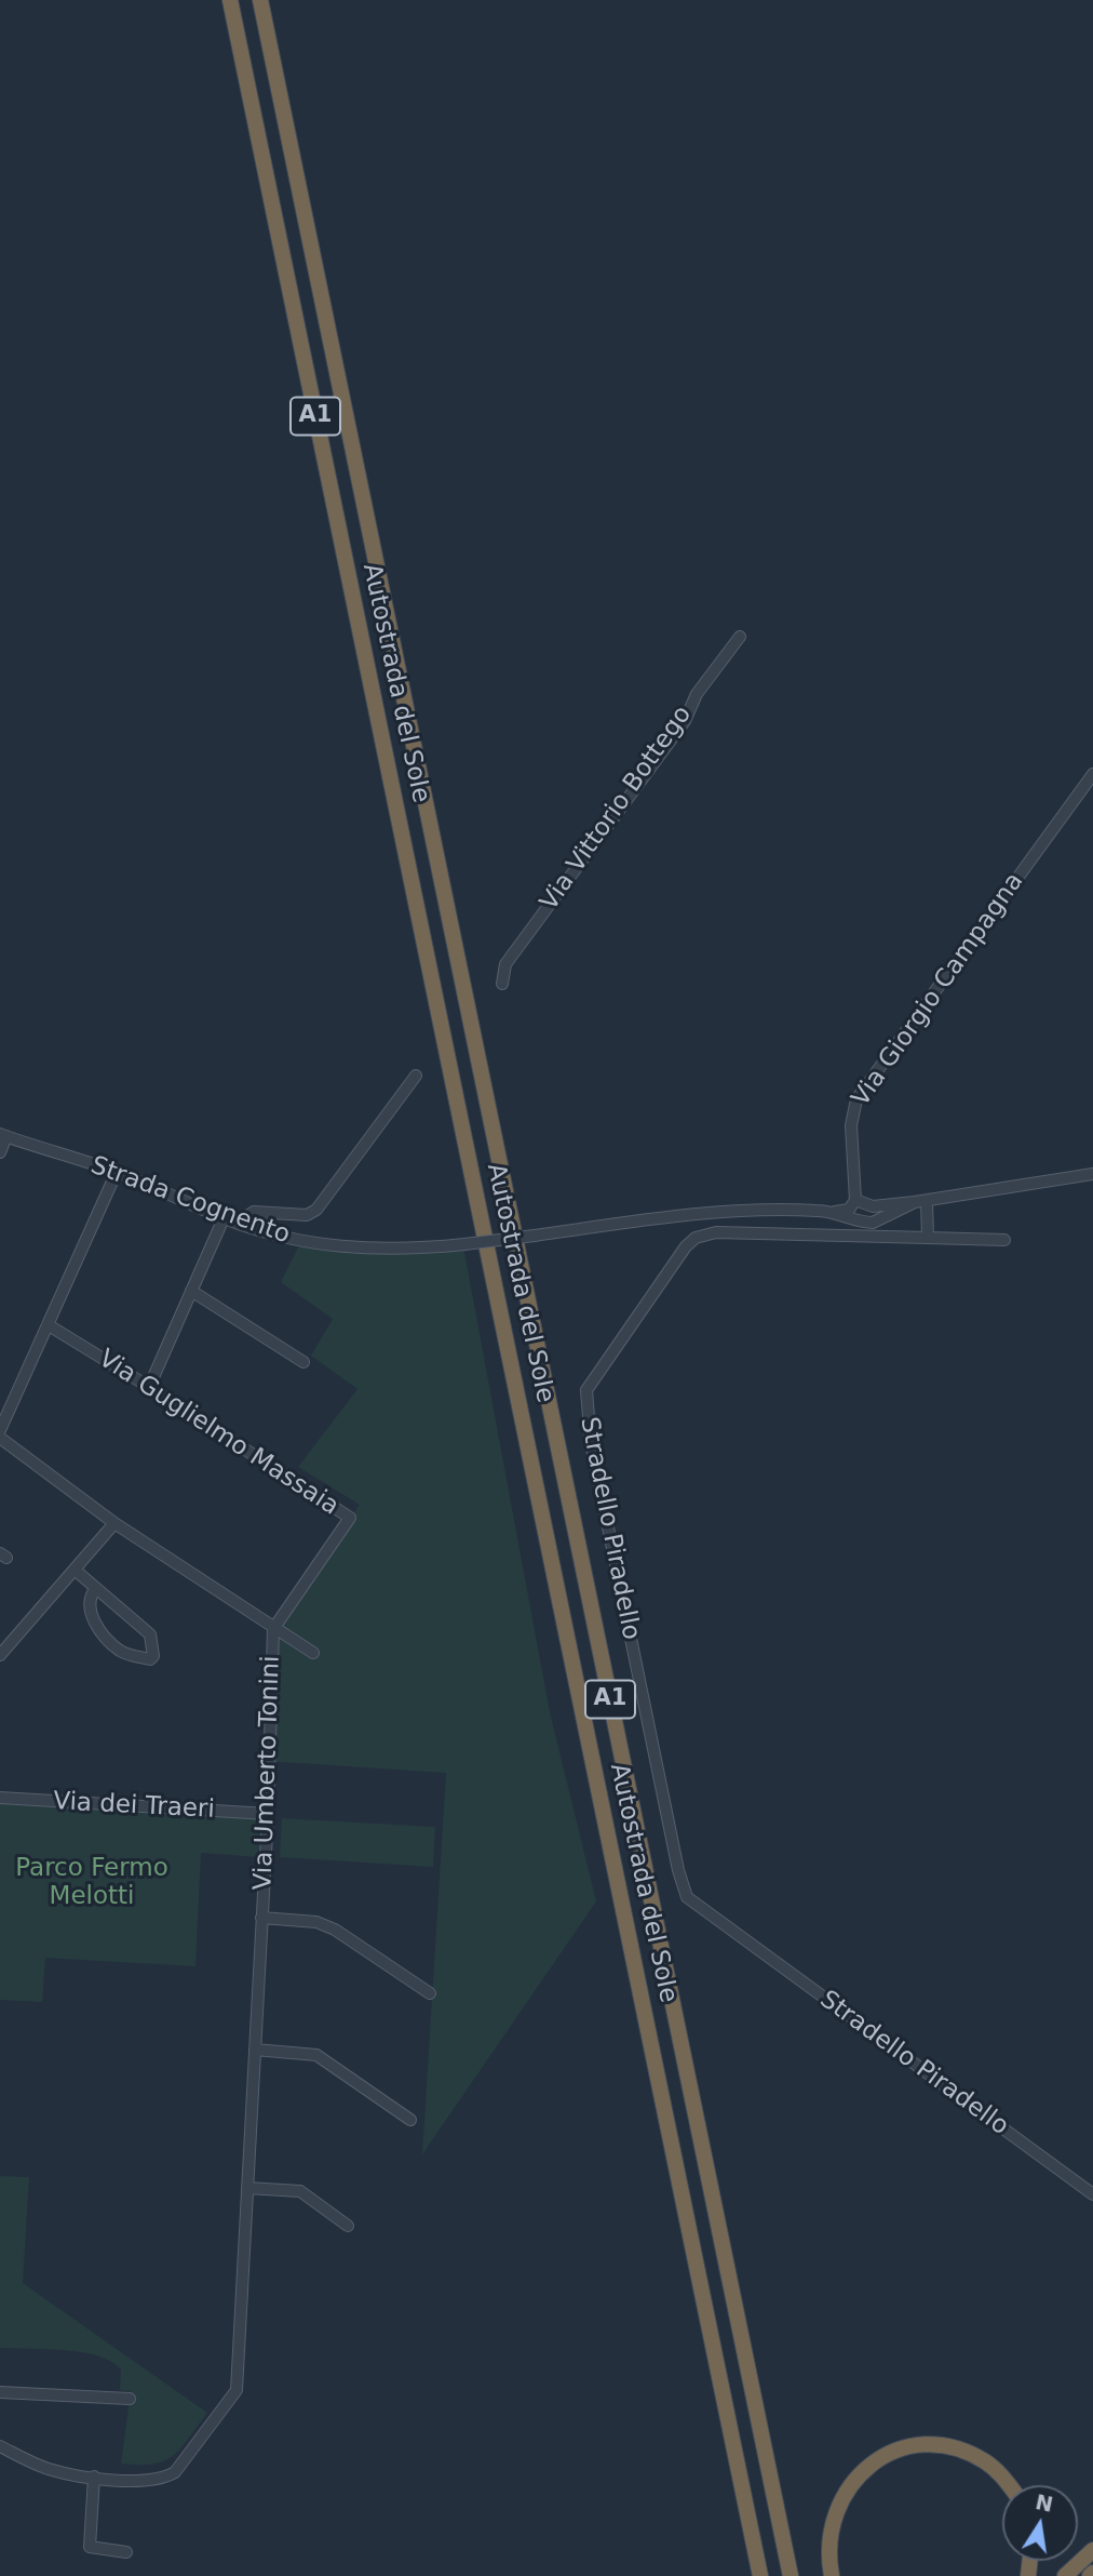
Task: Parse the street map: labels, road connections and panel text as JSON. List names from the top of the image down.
{
  "streets": {
    "highway": ["A1", "Autostrada del Sole"],
    "street": [
      "Via Vittorio Bottego",
      "Via Giorgio Campagna",
      "Strada Cognento",
      "Via Guglielmo Massaia",
      "Stradello Piradello",
      "Via Umberto Tonini",
      "Via dei Traeri"
    ]
  },
  "crossings": [
    ["Via Giorgio Campagna", "Strada Cognento"],
    ["Via Guglielmo Massaia", "Via Umberto Tonini"],
    ["Via Umberto Tonini", "Via dei Traeri"]
  ],
  "parks": ["Parco Fermo Melotti"],
  "north": "top"
}
